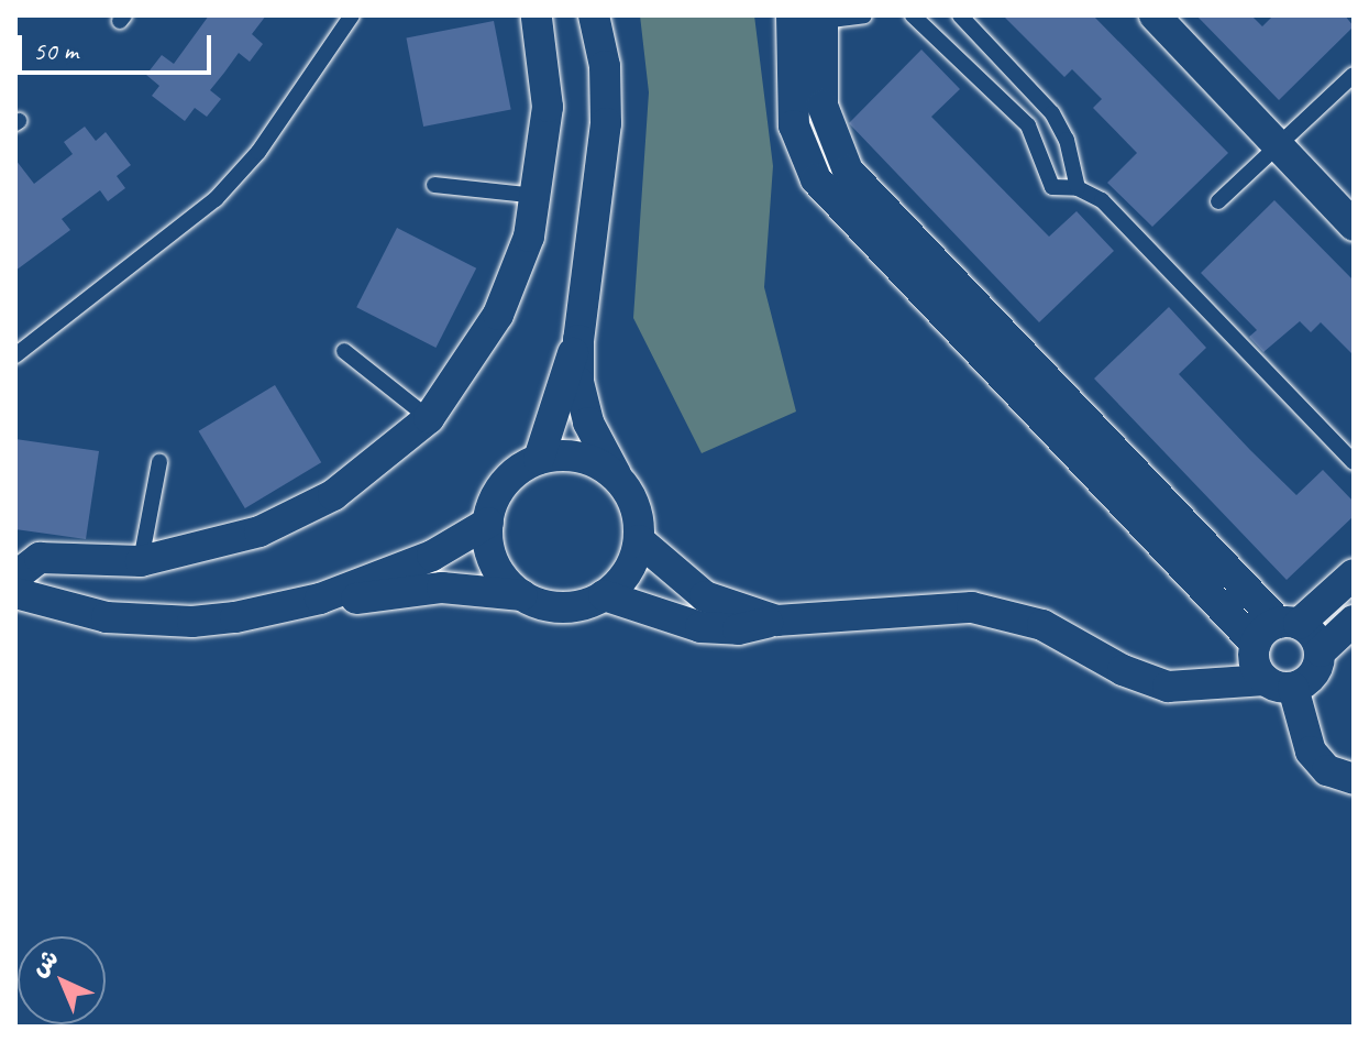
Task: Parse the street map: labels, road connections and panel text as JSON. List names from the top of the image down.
{
  "scale_bar": "50 m",
  "north": "top left"
}
